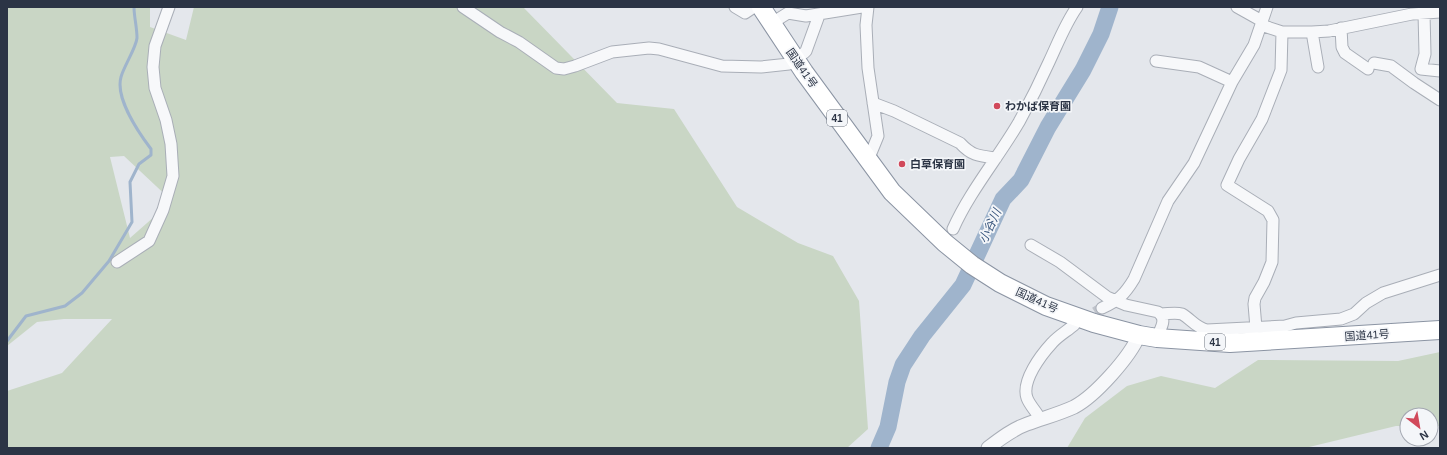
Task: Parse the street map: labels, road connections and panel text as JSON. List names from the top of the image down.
{
  "streets": {
    "highway": ["国道41号", "41"]
  },
  "water": ["小谷川"],
  "places": ["わかば保育園", "白草保育園"],
  "north": "bottom right"
}
